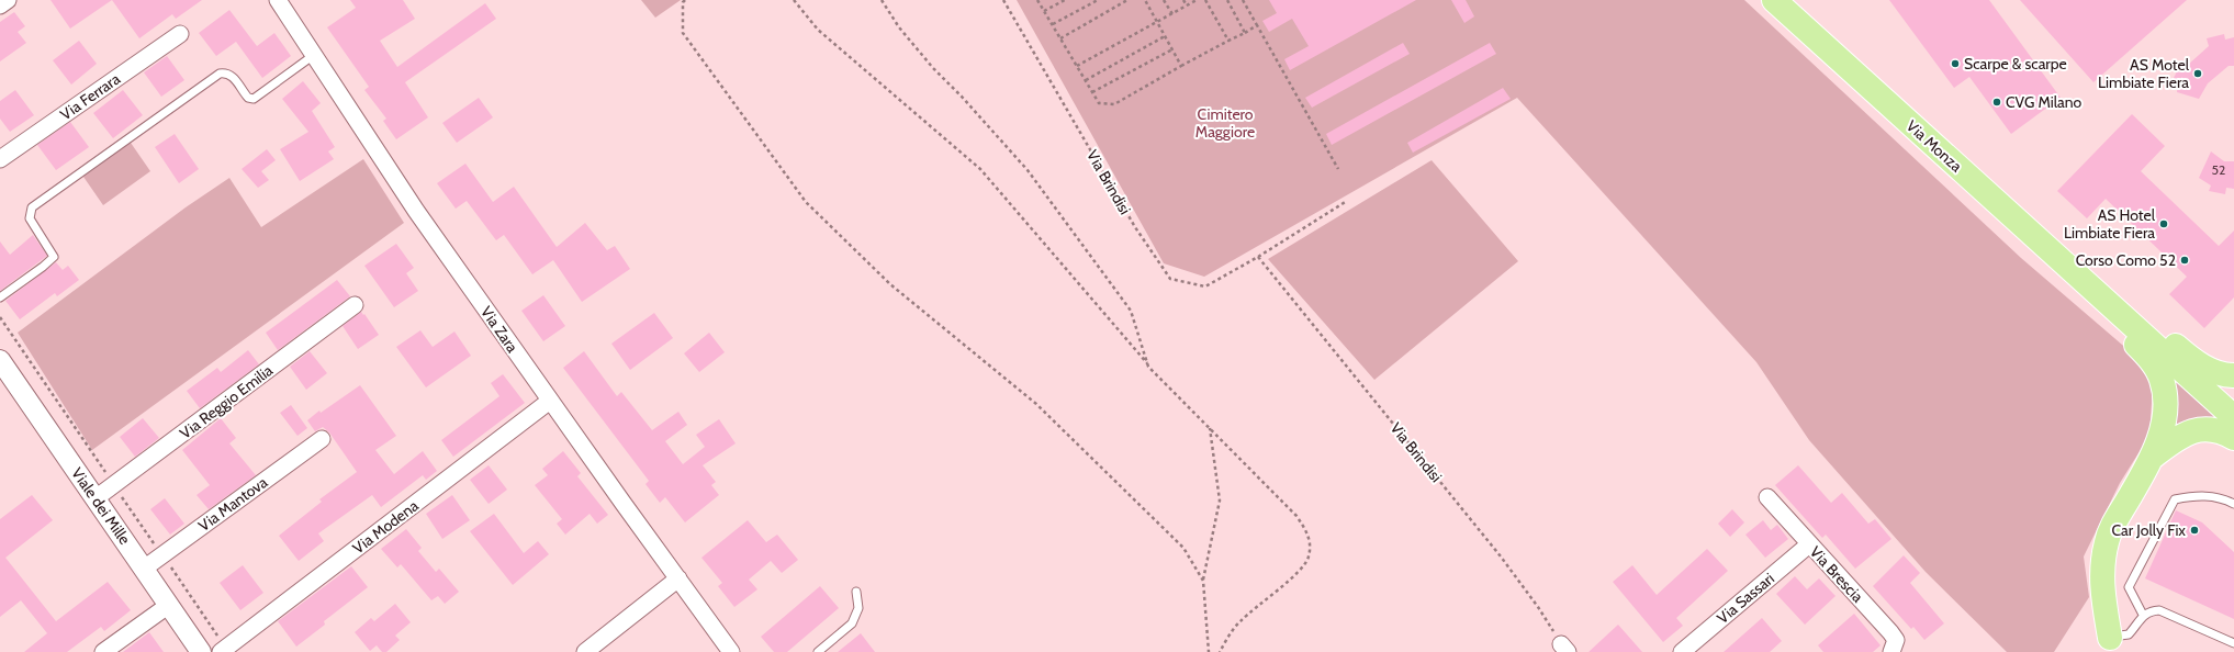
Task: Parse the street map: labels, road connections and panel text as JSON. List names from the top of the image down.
{
  "streets": {
    "main road": ["Via Monza"],
    "street": [
      "Via Ferrara",
      "Via Zara",
      "Via Reggio Emilia",
      "Via Mantova",
      "Viale dei Mille",
      "Via Modena",
      "Via Brescia",
      "Via Sassari"
    ],
    "path": ["Via Brindisi"]
  },
  "crossings": [
    ["Via Zara", "Via Modena"],
    ["Via Reggio Emilia", "Viale dei Mille"],
    ["Via Mantova", "Viale dei Mille"],
    ["Via Brescia", "Via Sassari"]
  ],
  "parks": ["Cimitero Maggiore"],
  "places": [
    "Scarpe & scarpe",
    "AS Motel Limbiate Fiera",
    "CVG Milano",
    "AS Hotel Limbiate Fiera",
    "Corso Como 52",
    "Car Jolly Fix"
  ],
  "house_numbers": ["52"]
}
